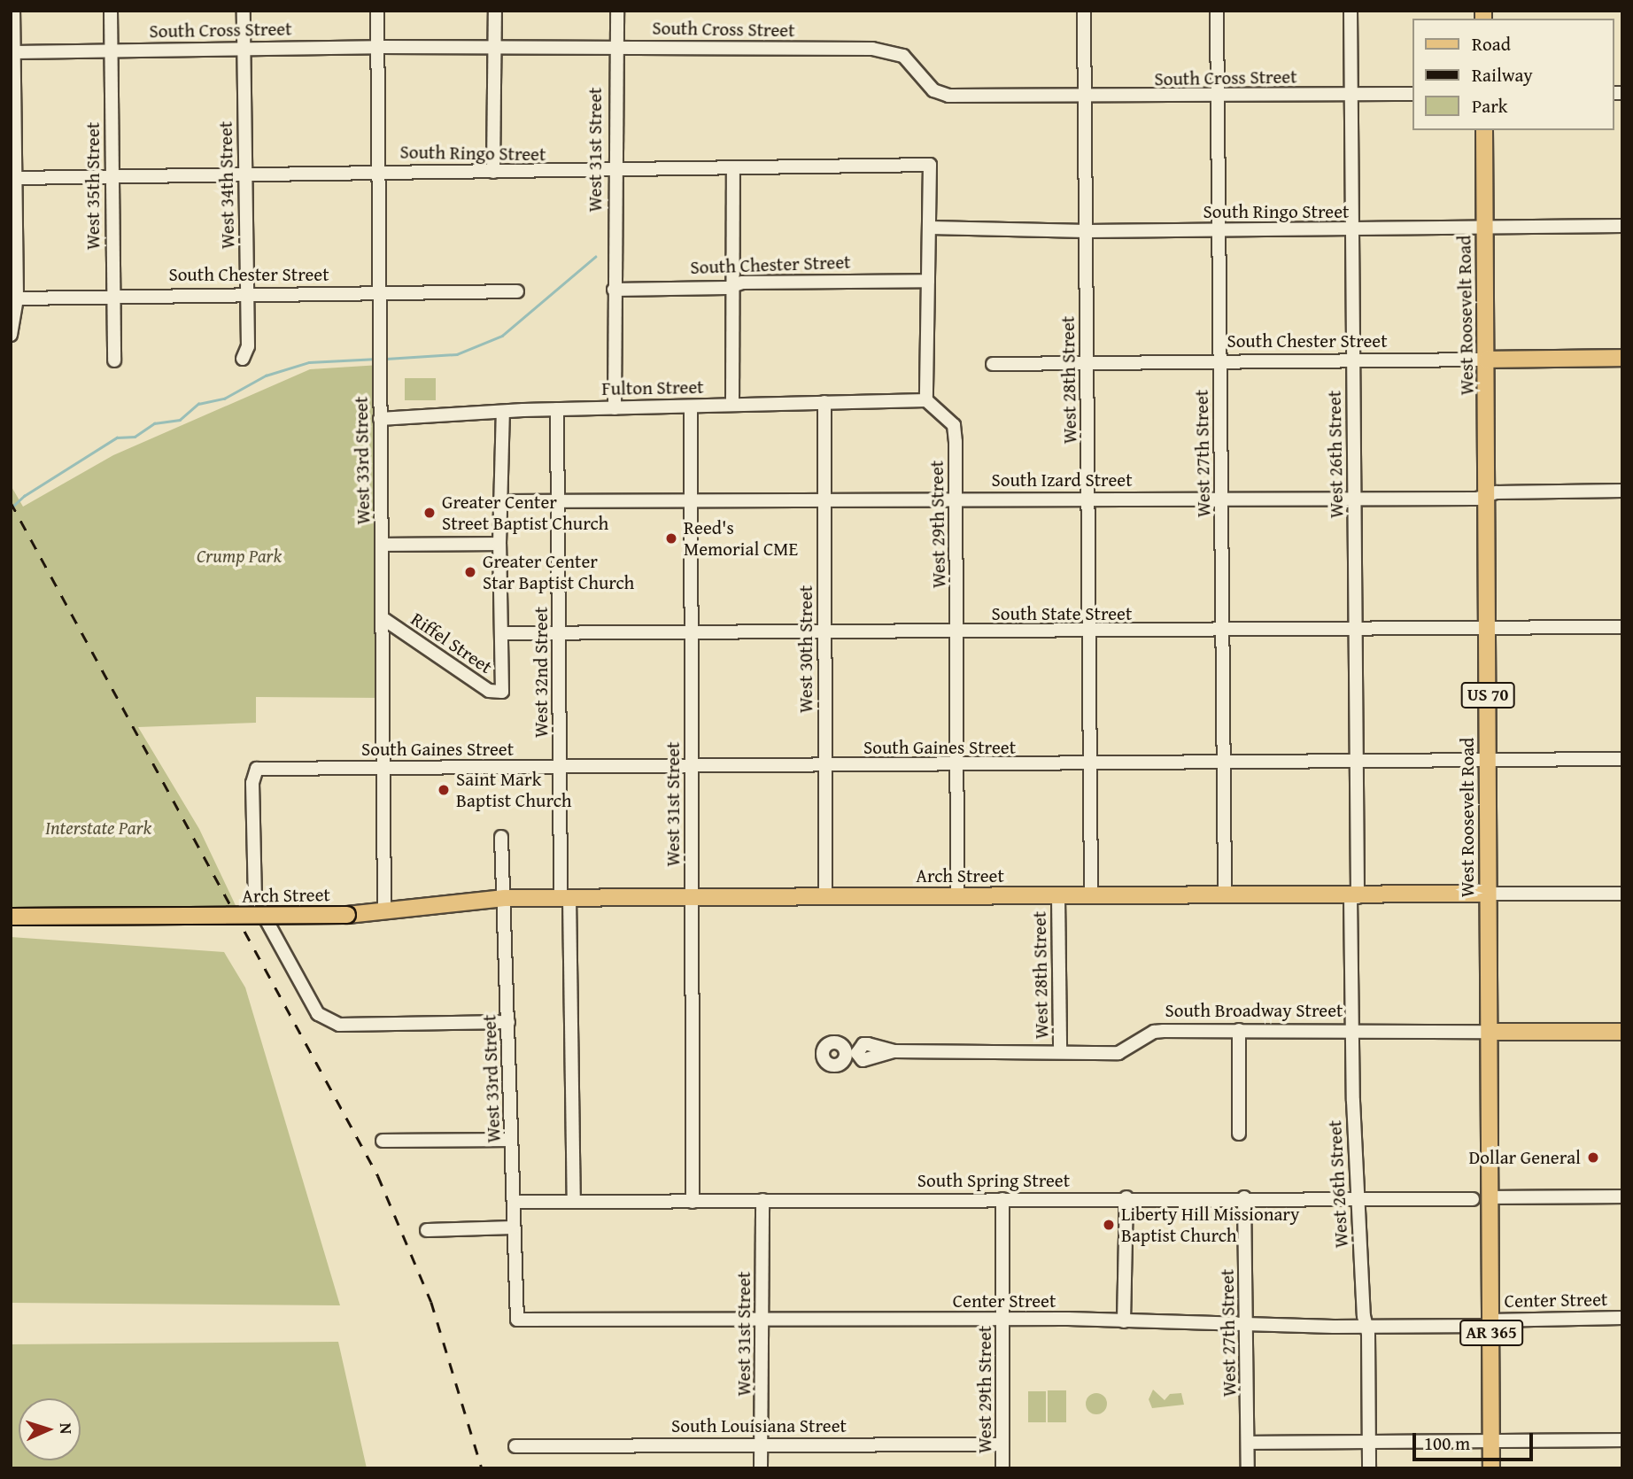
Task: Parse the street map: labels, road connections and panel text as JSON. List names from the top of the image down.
{
  "streets": {
    "main road": [
      "South Chester Street",
      "West Roosevelt Road",
      "US 70",
      "Arch Street",
      "South Broadway Street",
      "AR 365"
    ],
    "street": [
      "South Cross Street",
      "West 31st Street",
      "South Ringo Street",
      "West 34th Street",
      "West 35th Street",
      "West 28th Street",
      "Fulton Street",
      "West 27th Street",
      "West 26th Street",
      "West 33rd Street",
      "South Izard Street",
      "West 29th Street",
      "South State Street",
      "Riffel Street",
      "West 30th Street",
      "West 32nd Street",
      "South Gaines Street",
      "South Spring Street",
      "Center Street",
      "South Louisiana Street"
    ]
  },
  "crossings": [
    ["South Cross Street", "West 31st Street"],
    ["South Cross Street", "West 34th Street"],
    ["South Cross Street", "West 35th Street"],
    ["South Cross Street", "West 28th Street"],
    ["South Cross Street", "West 27th Street"],
    ["South Cross Street", "West 26th Street"],
    ["South Cross Street", "West 33rd Street"],
    ["West 31st Street", "South Ringo Street"],
    ["West 31st Street", "South Chester Street"],
    ["West 31st Street", "Fulton Street"],
    ["West 31st Street", "South Izard Street"],
    ["West 31st Street", "South State Street"],
    ["West 31st Street", "South Gaines Street"],
    ["West 31st Street", "Arch Street"],
    ["West 31st Street", "South Spring Street"],
    ["West 31st Street", "Center Street"],
    ["West 31st Street", "South Louisiana Street"],
    ["South Ringo Street", "West 34th Street"],
    ["South Ringo Street", "West 35th Street"],
    ["South Ringo Street", "West Roosevelt Road"],
    ["South Ringo Street", "West 28th Street"],
    ["South Ringo Street", "West 27th Street"],
    ["South Ringo Street", "West 26th Street"],
    ["South Ringo Street", "West 33rd Street"],
    ["West 34th Street", "South Chester Street"],
    ["West 35th Street", "South Chester Street"],
    ["South Chester Street", "West Roosevelt Road"],
    ["South Chester Street", "West 28th Street"],
    ["South Chester Street", "West 27th Street"],
    ["South Chester Street", "West 26th Street"],
    ["South Chester Street", "West 33rd Street"],
    ["West Roosevelt Road", "South Izard Street"],
    ["West Roosevelt Road", "South State Street"],
    ["West Roosevelt Road", "South Gaines Street"],
    ["West Roosevelt Road", "Arch Street"],
    ["West Roosevelt Road", "South Broadway Street"],
    ["West Roosevelt Road", "Center Street"],
    ["West 28th Street", "South Izard Street"],
    ["West 28th Street", "South State Street"],
    ["West 28th Street", "South Gaines Street"],
    ["West 28th Street", "Arch Street"],
    ["West 28th Street", "South Broadway Street"],
    ["Fulton Street", "West 33rd Street"],
    ["Fulton Street", "West 29th Street"],
    ["Fulton Street", "West 30th Street"],
    ["Fulton Street", "West 32nd Street"],
    ["West 27th Street", "South Izard Street"],
    ["West 27th Street", "South State Street"],
    ["West 27th Street", "South Gaines Street"],
    ["West 27th Street", "Arch Street"],
    ["West 27th Street", "South Spring Street"],
    ["West 27th Street", "Center Street"],
    ["West 26th Street", "South Izard Street"],
    ["West 26th Street", "South State Street"],
    ["West 26th Street", "South Gaines Street"],
    ["West 26th Street", "Arch Street"],
    ["West 26th Street", "South Broadway Street"],
    ["West 26th Street", "South Spring Street"],
    ["West 26th Street", "Center Street"],
    ["West 33rd Street", "Riffel Street"],
    ["West 33rd Street", "South Gaines Street"],
    ["West 33rd Street", "Arch Street"],
    ["West 33rd Street", "South Spring Street"],
    ["West 33rd Street", "Center Street"],
    ["South Izard Street", "West 29th Street"],
    ["South Izard Street", "West 30th Street"],
    ["South Izard Street", "West 32nd Street"],
    ["West 29th Street", "South State Street"],
    ["West 29th Street", "South Gaines Street"],
    ["West 29th Street", "Arch Street"],
    ["West 29th Street", "South Spring Street"],
    ["West 29th Street", "Center Street"],
    ["West 29th Street", "South Louisiana Street"],
    ["South State Street", "Riffel Street"],
    ["South State Street", "West 30th Street"],
    ["South State Street", "West 32nd Street"],
    ["West 30th Street", "South Gaines Street"],
    ["West 30th Street", "Arch Street"],
    ["West 32nd Street", "South Gaines Street"],
    ["West 32nd Street", "Arch Street"],
    ["West 32nd Street", "South Spring Street"]
  ],
  "parks": ["Crump Park", "Interstate Park"],
  "places": [
    "Greater Center Street Baptist Church",
    "Reed's Memorial CME",
    "Greater Center Star Baptist Church",
    "Saint Mark Baptist Church",
    "Dollar General",
    "Liberty Hill Missionary Baptist Church"
  ],
  "legend": ["Road", "Railway", "Park"],
  "scale_bar": "100 m",
  "north": "right"
}
